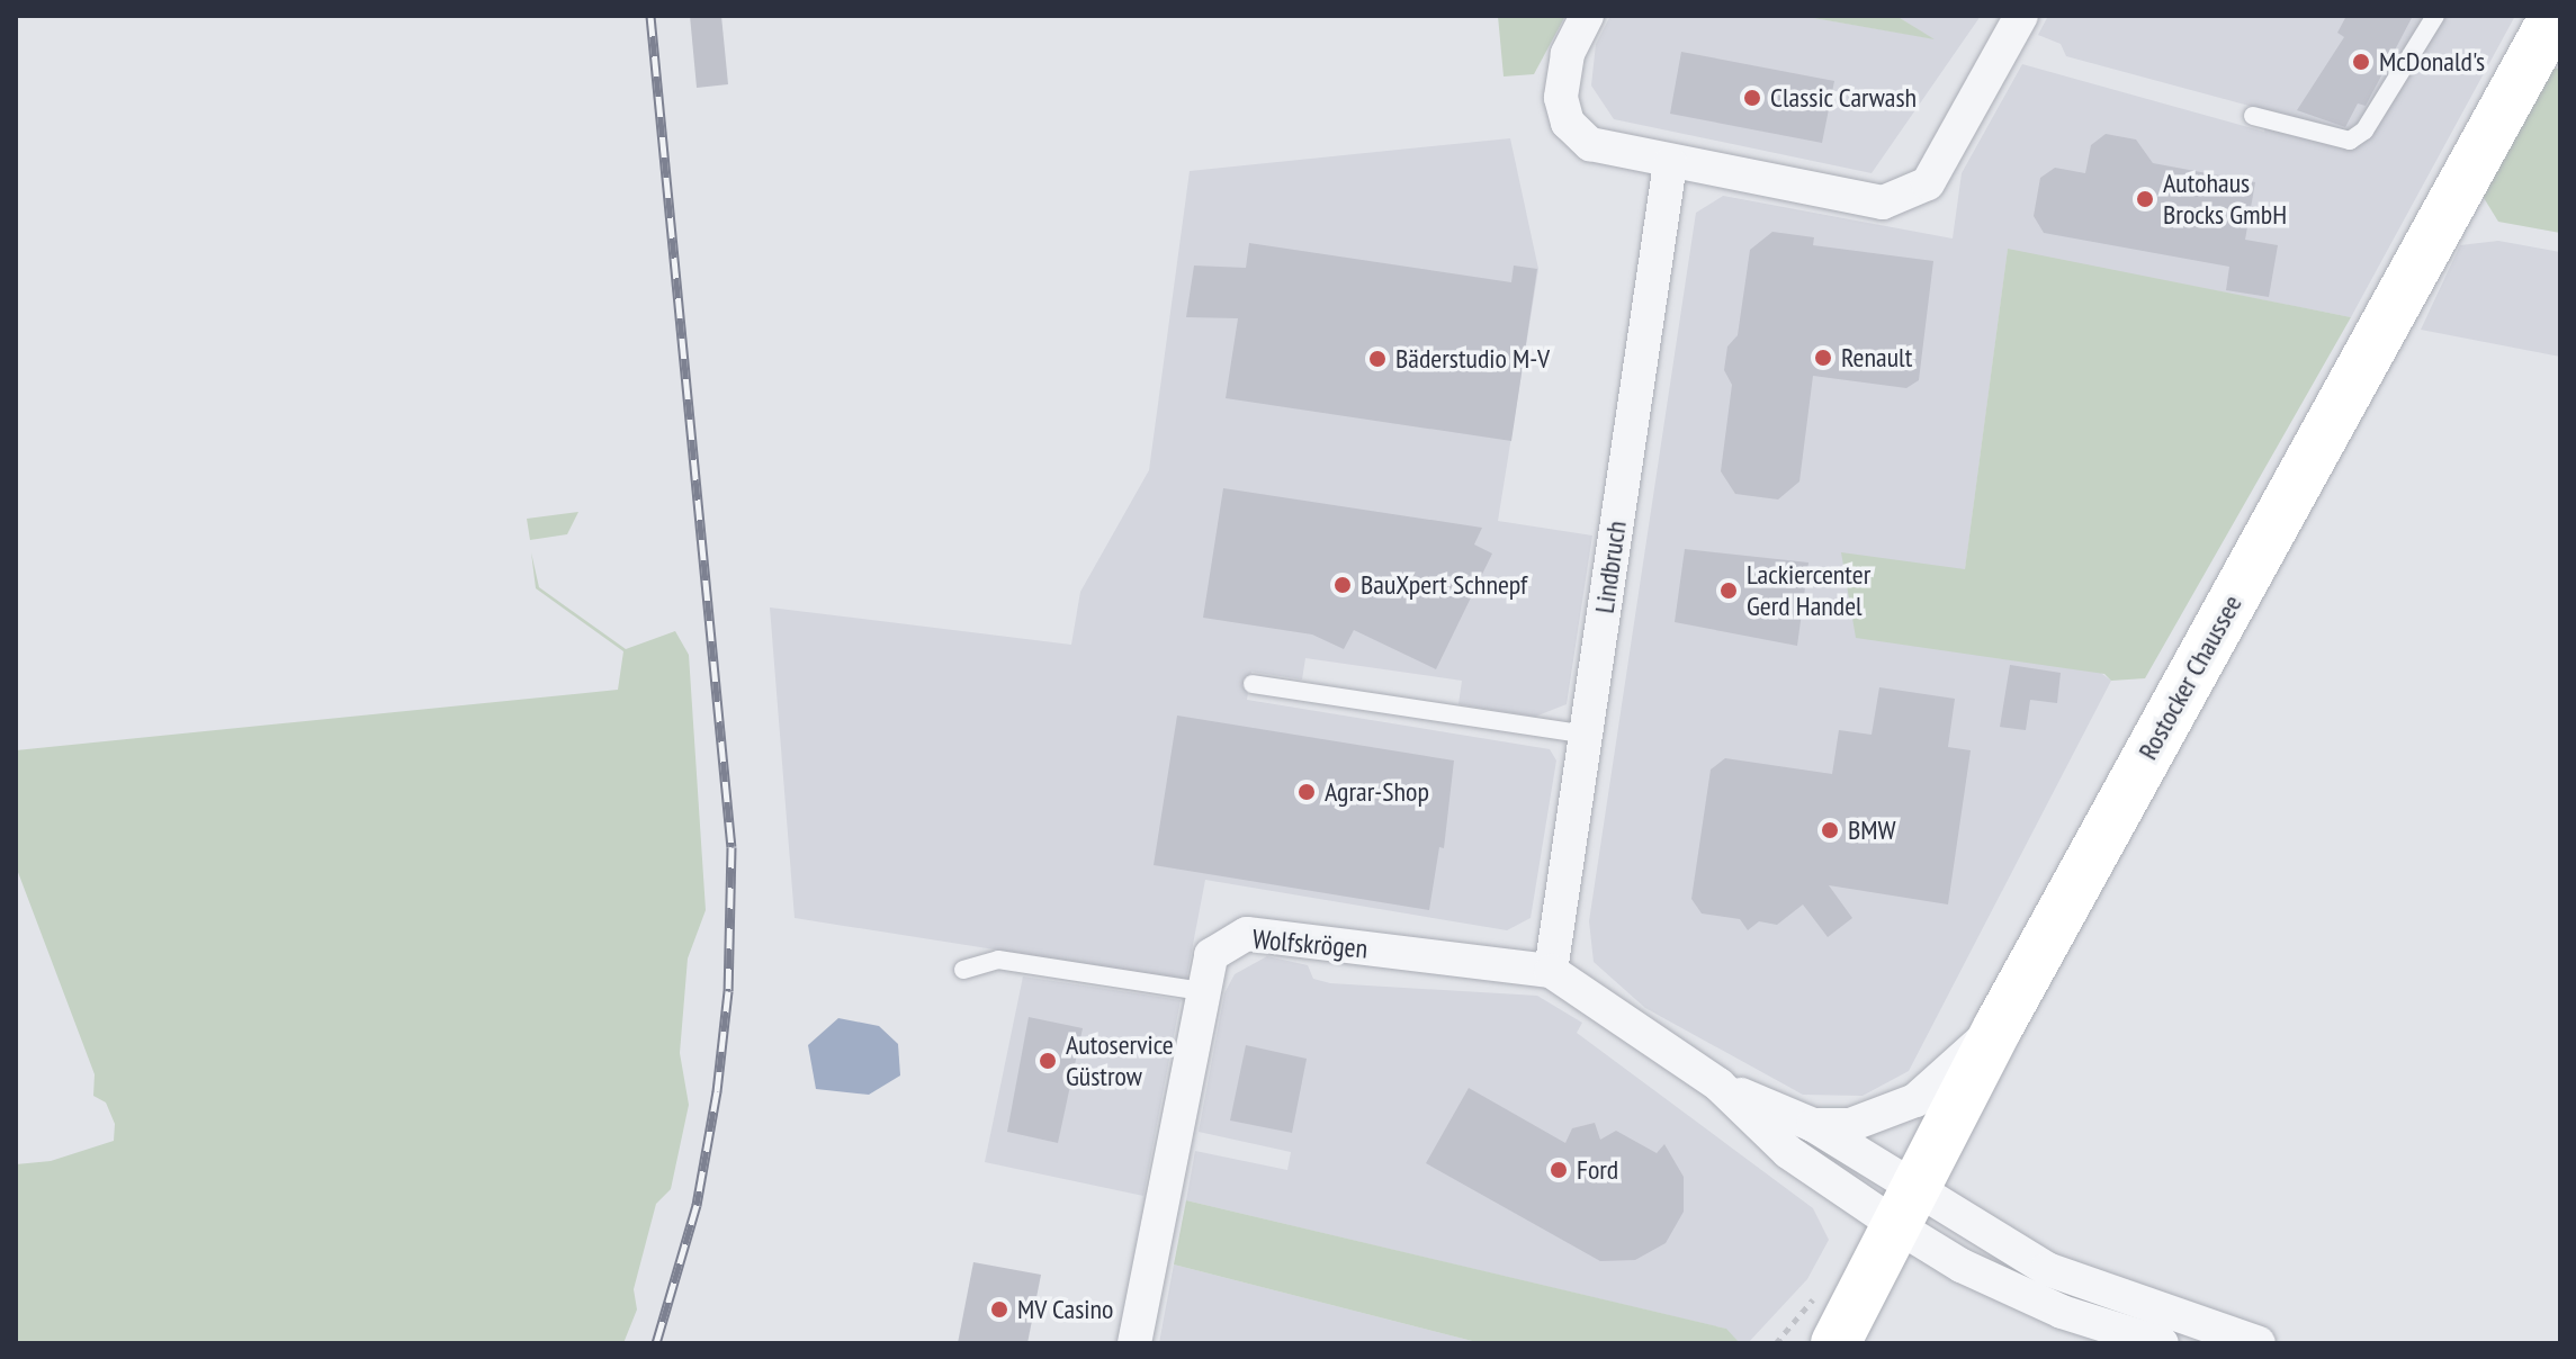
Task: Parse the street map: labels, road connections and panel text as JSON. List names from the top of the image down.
{
  "streets": {
    "main road": ["Rostocker Chaussee"],
    "street": ["Lindbruch", "Wolfskrögen"]
  },
  "crossings": [
    ["Lindbruch", "Wolfskrögen"],
    ["Rostocker Chaussee", "Wolfskrögen"]
  ],
  "places": [
    "McDonald's",
    "Classic Carwash",
    "Autohaus Brocks GmbH",
    "Renault",
    "Bäderstudio M-V",
    "BauXpert Schnepf",
    "Lackiercenter Gerd Handel",
    "Agrar-Shop",
    "BMW",
    "Autoservice Güstrow",
    "Ford",
    "MV Casino"
  ]
}
